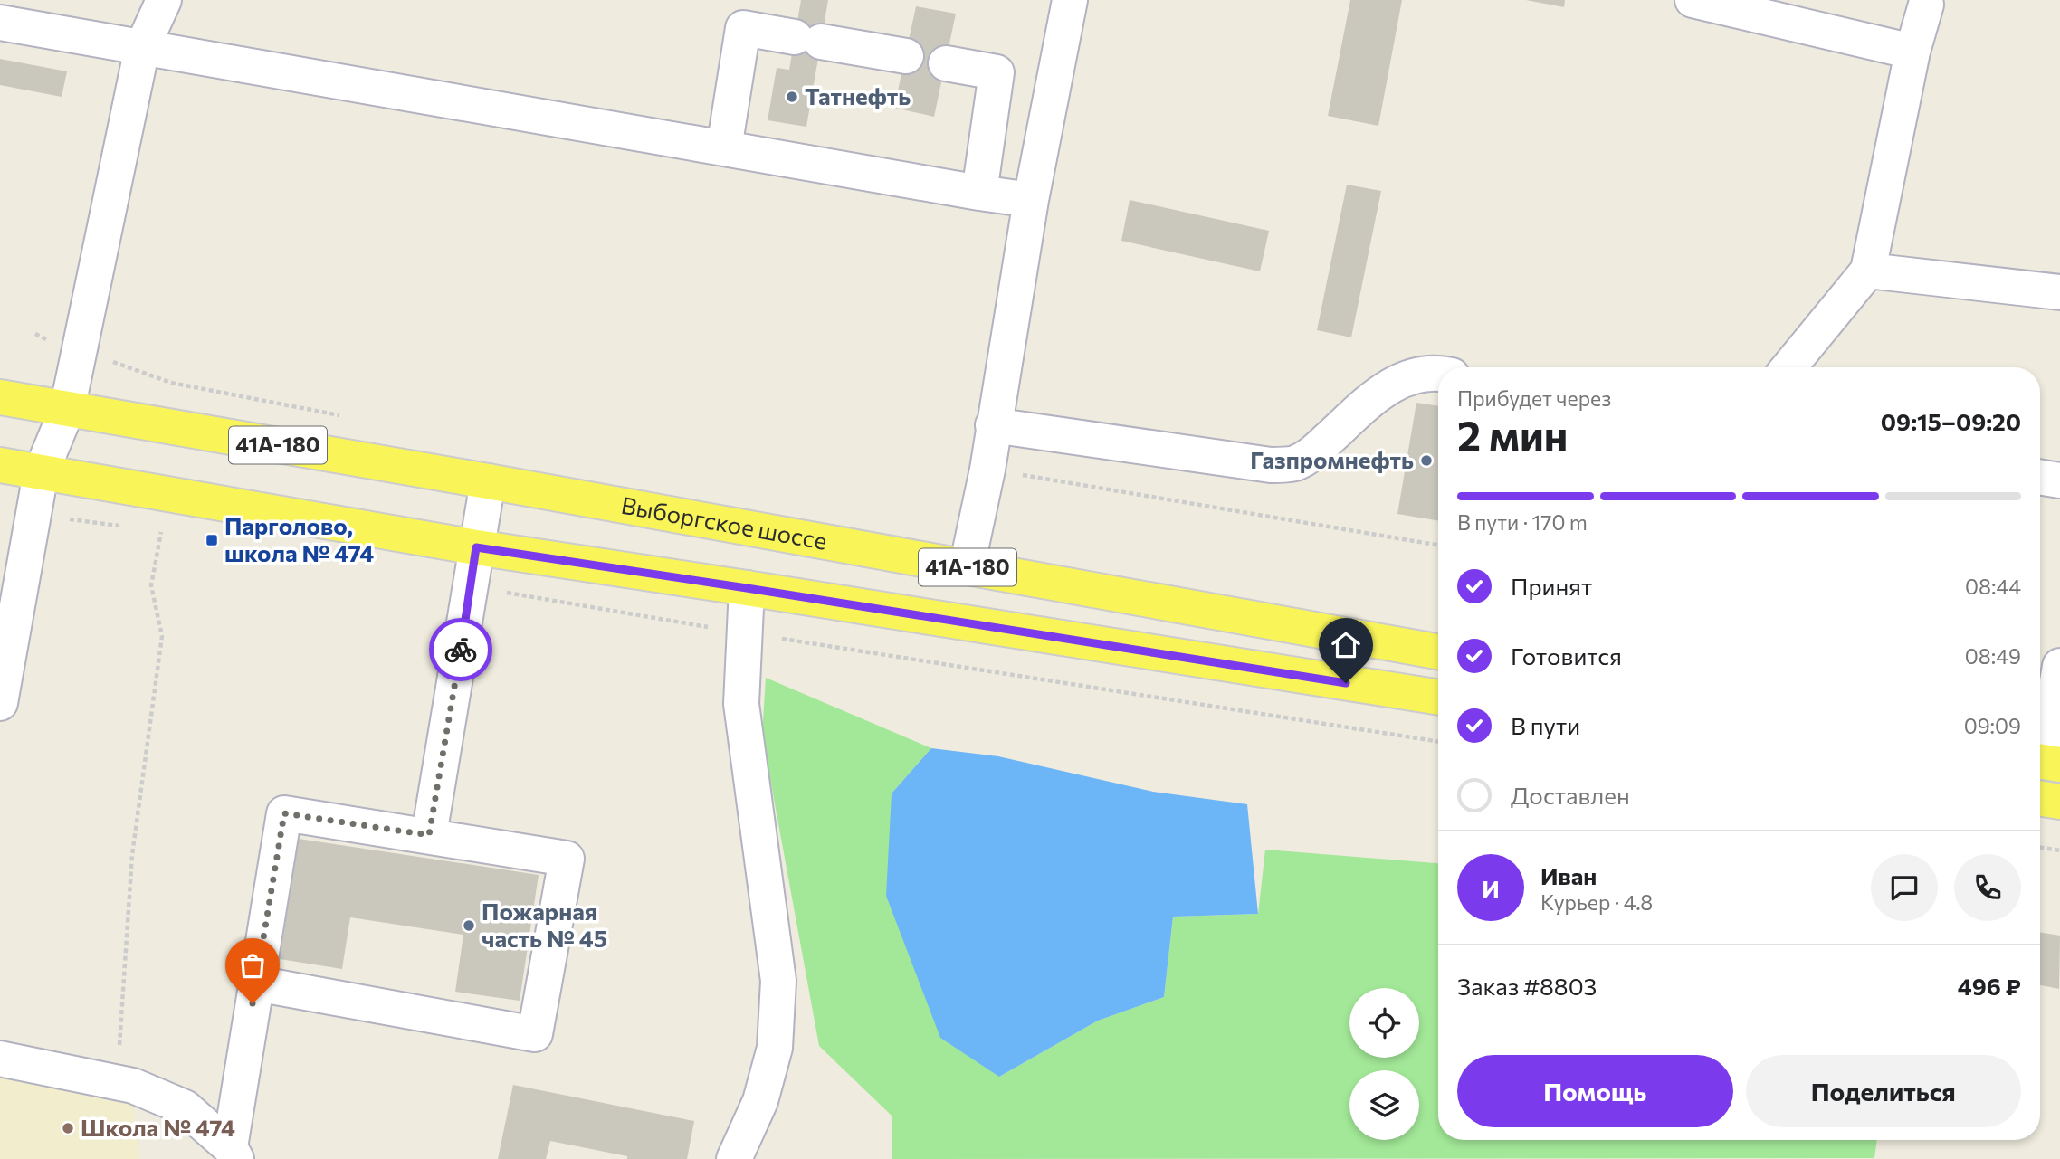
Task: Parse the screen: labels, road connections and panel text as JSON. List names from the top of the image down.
{
  "streets": {
    "main road": ["41А-180", "Выборгское шоссе"]
  },
  "places": {
    "other": [
      "Татнефть",
      "Газпромнефть",
      "Пожарная часть № 45",
      "Школа № 474"
    ],
    "transit": ["Парголово, школа № 474"]
  },
  "page": {
    "heading": ["2 мин", "Прибудет через", "09:15–09:20"],
    "panel": [
      "Иван",
      "Курьер · 4.8",
      "Заказ #8803",
      "496 ₽"
    ],
    "bar": "В пути · 170 m",
    "list": [
      ["Принят", "08:44"],
      ["Готовится", "08:49"],
      ["В пути", "09:09"],
      "Доставлен"
    ],
    "round": "И",
    "buttons": ["Помощь", "Поделиться"]
  }
}
